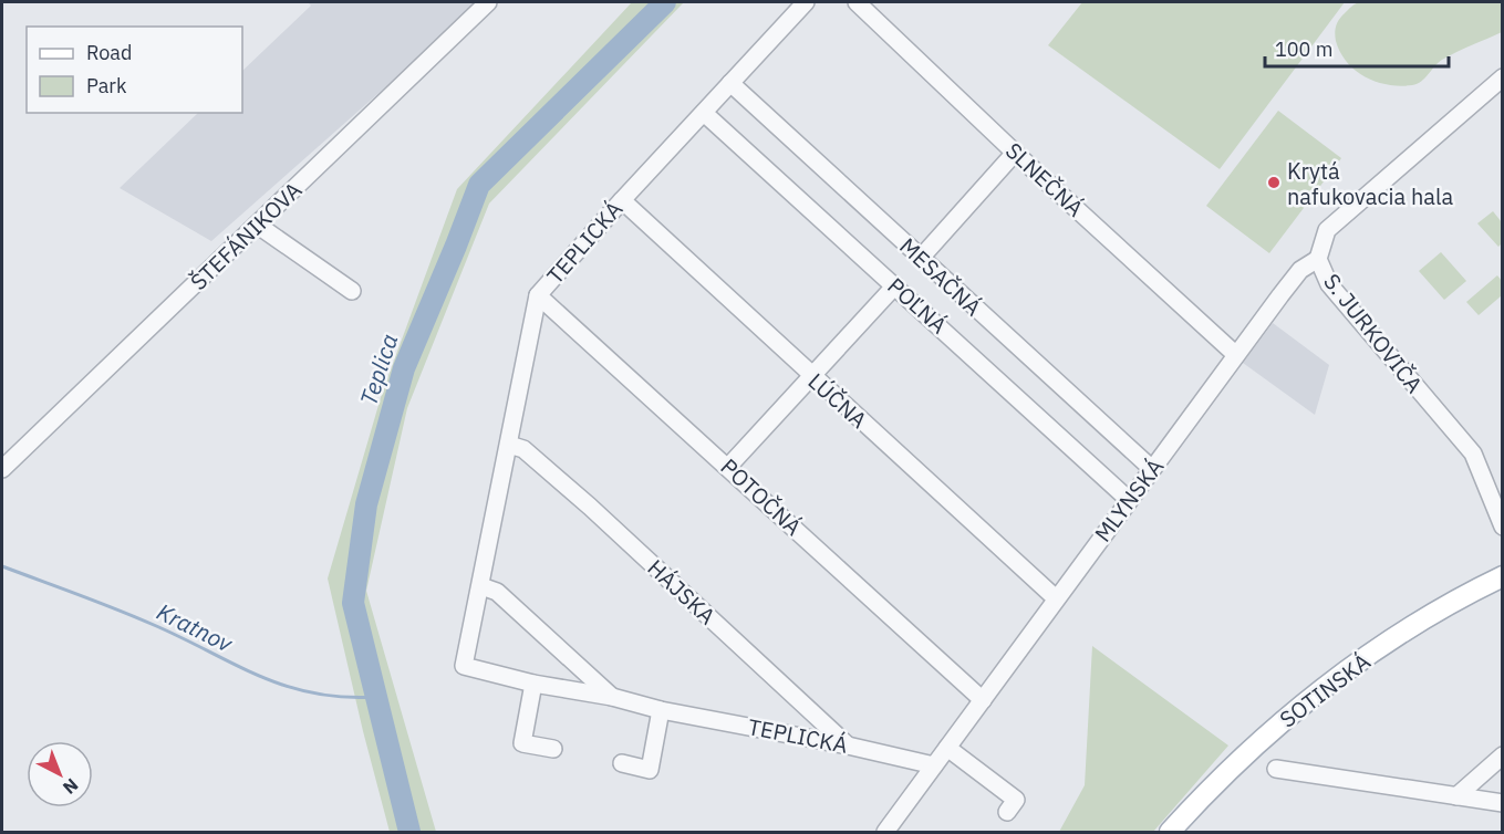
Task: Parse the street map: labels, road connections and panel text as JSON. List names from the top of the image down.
{
  "streets": {
    "main road": ["SOTINSKÁ"],
    "street": [
      "SLNEČNÁ",
      "ŠTEFÁNIKOVA",
      "TEPLICKÁ",
      "MESAČNÁ",
      "POĽNÁ",
      "S. JURKOVIČA",
      "LÚČNA",
      "POTOČNÁ",
      "MLYNSKÁ",
      "HÁJSKA"
    ]
  },
  "crossings": [
    ["SLNEČNÁ", "MLYNSKÁ"],
    ["TEPLICKÁ", "MESAČNÁ"],
    ["TEPLICKÁ", "POĽNÁ"],
    ["TEPLICKÁ", "LÚČNA"],
    ["TEPLICKÁ", "POTOČNÁ"],
    ["TEPLICKÁ", "MLYNSKÁ"],
    ["TEPLICKÁ", "HÁJSKA"],
    ["MESAČNÁ", "MLYNSKÁ"],
    ["POĽNÁ", "MLYNSKÁ"],
    ["S. JURKOVIČA", "MLYNSKÁ"],
    ["LÚČNA", "MLYNSKÁ"],
    ["POTOČNÁ", "MLYNSKÁ"]
  ],
  "water": ["Teplica", "Kratnov"],
  "places": ["Krytá nafukovacia hala"],
  "legend": ["Road", "Park"],
  "scale_bar": "100 m",
  "north": "bottom right"
}
